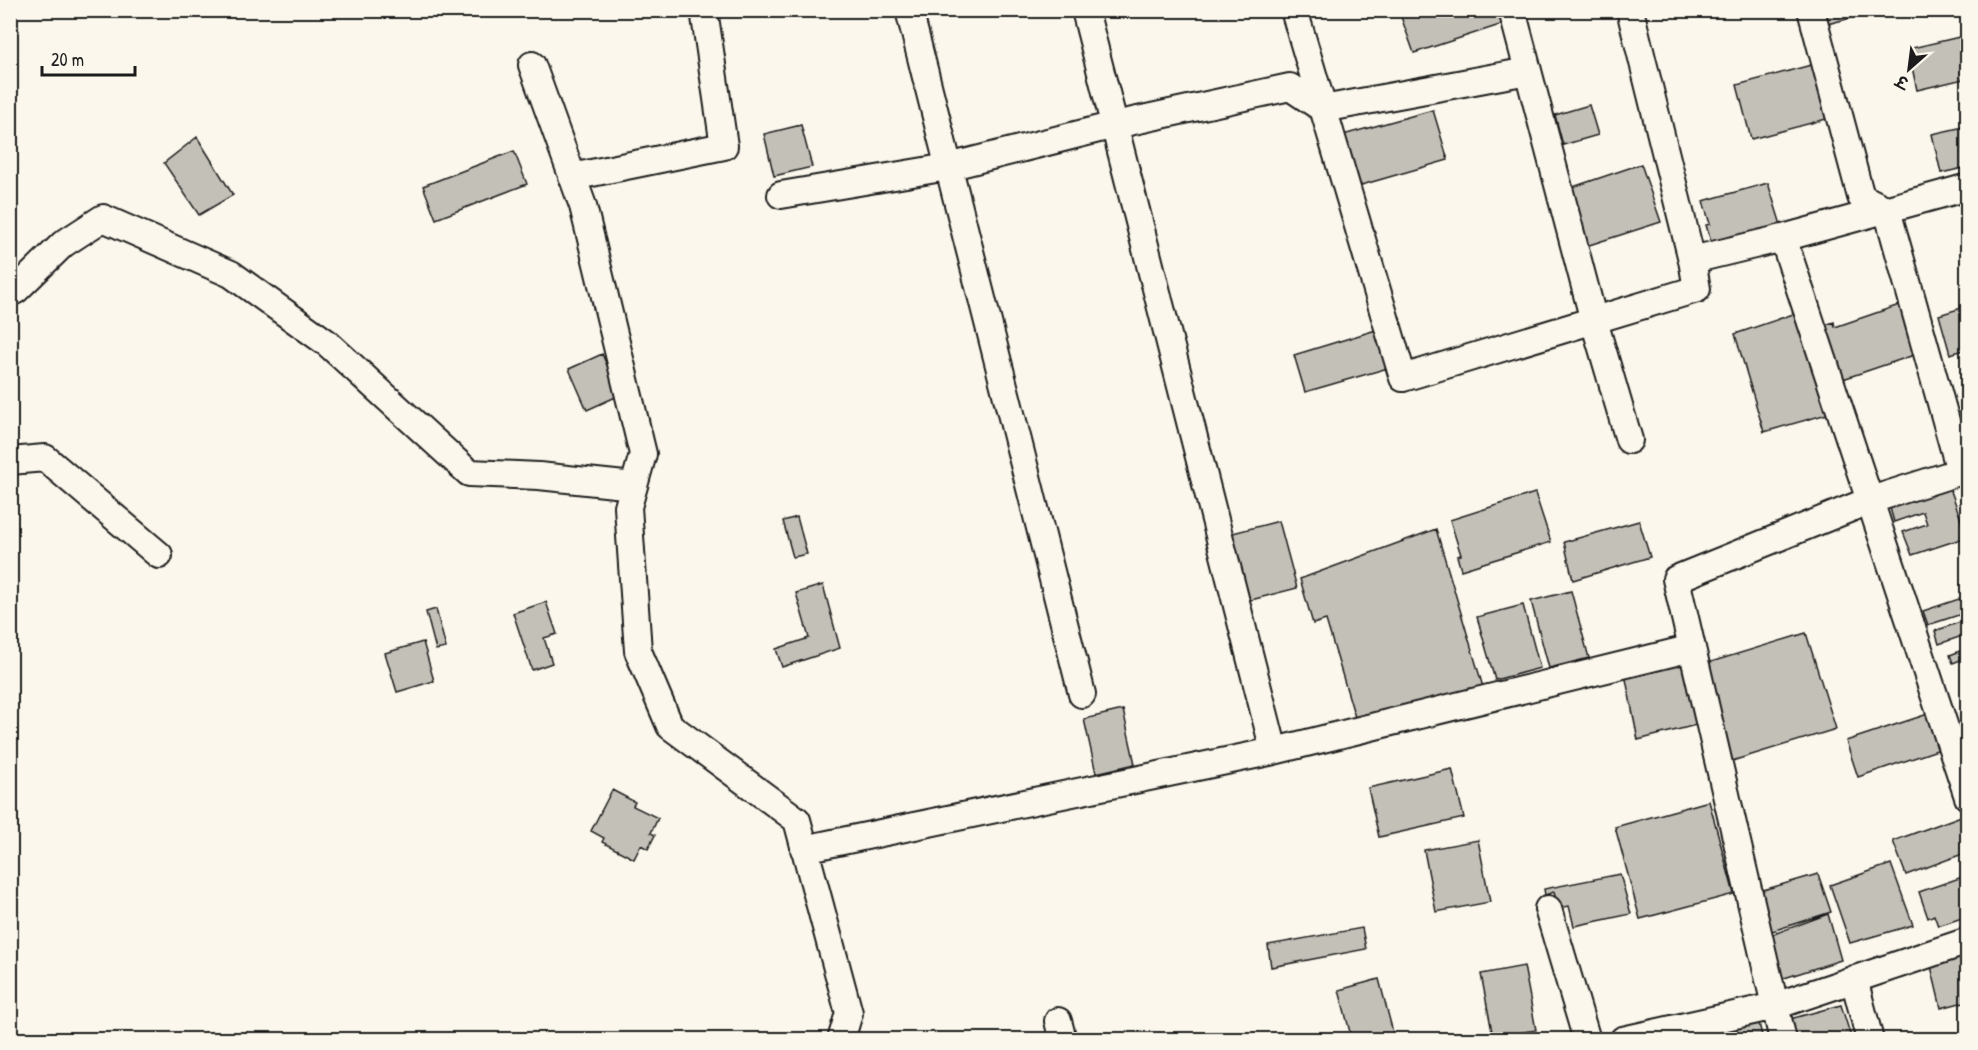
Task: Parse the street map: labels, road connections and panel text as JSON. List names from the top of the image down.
{
  "scale_bar": "20 m",
  "north": "bottom left"
}
